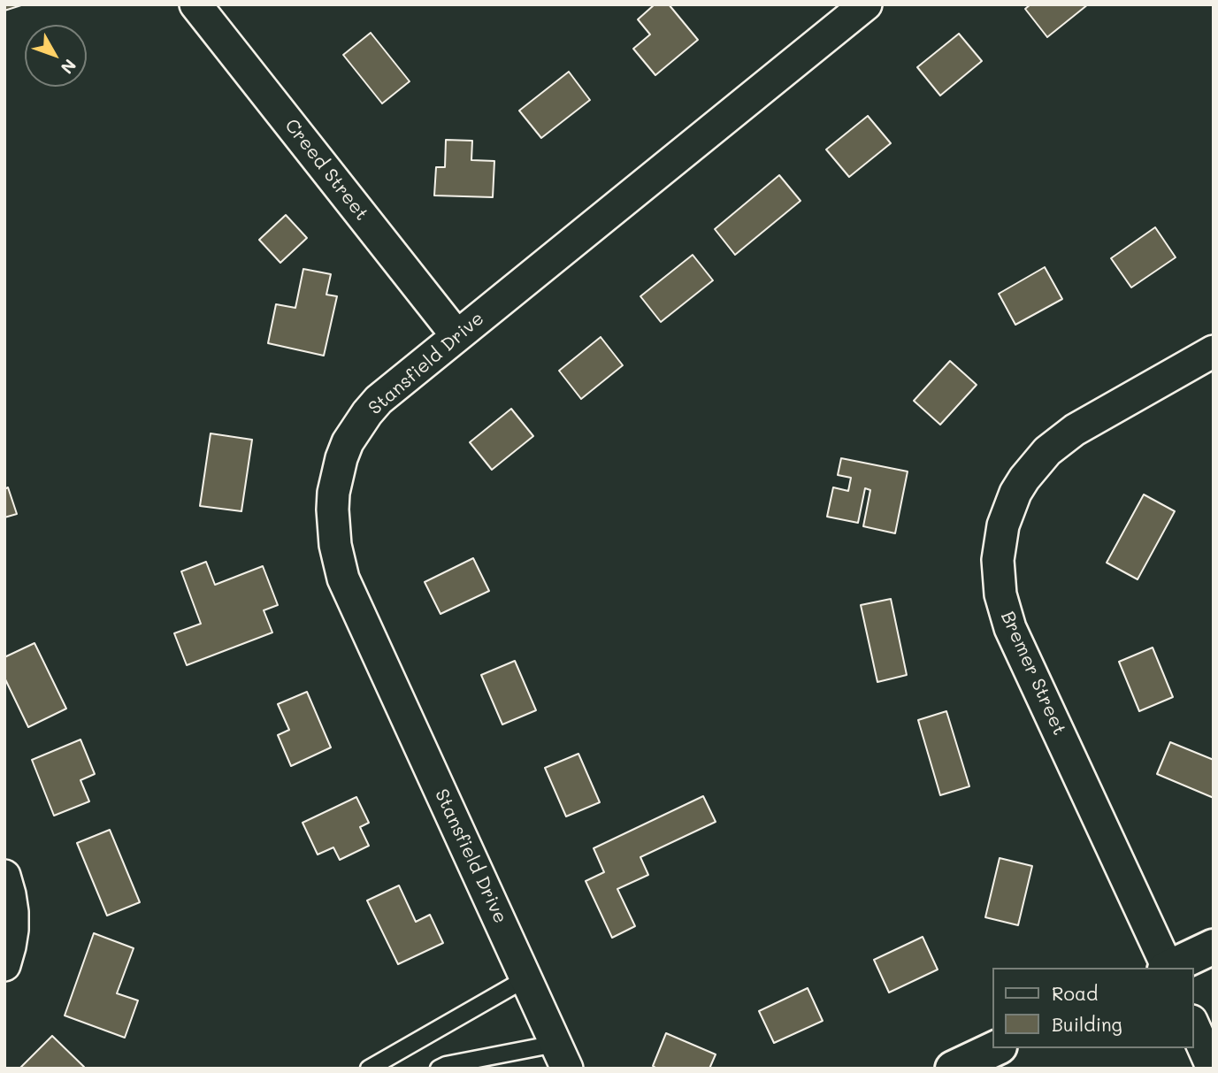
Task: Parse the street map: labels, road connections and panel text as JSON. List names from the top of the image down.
{
  "streets": {
    "street": ["Creed Street", "Stansfield Drive", "Bremer Street"]
  },
  "crossings": [
    ["Creed Street", "Stansfield Drive"]
  ],
  "legend": ["Road", "Building"],
  "north": "bottom right"
}
